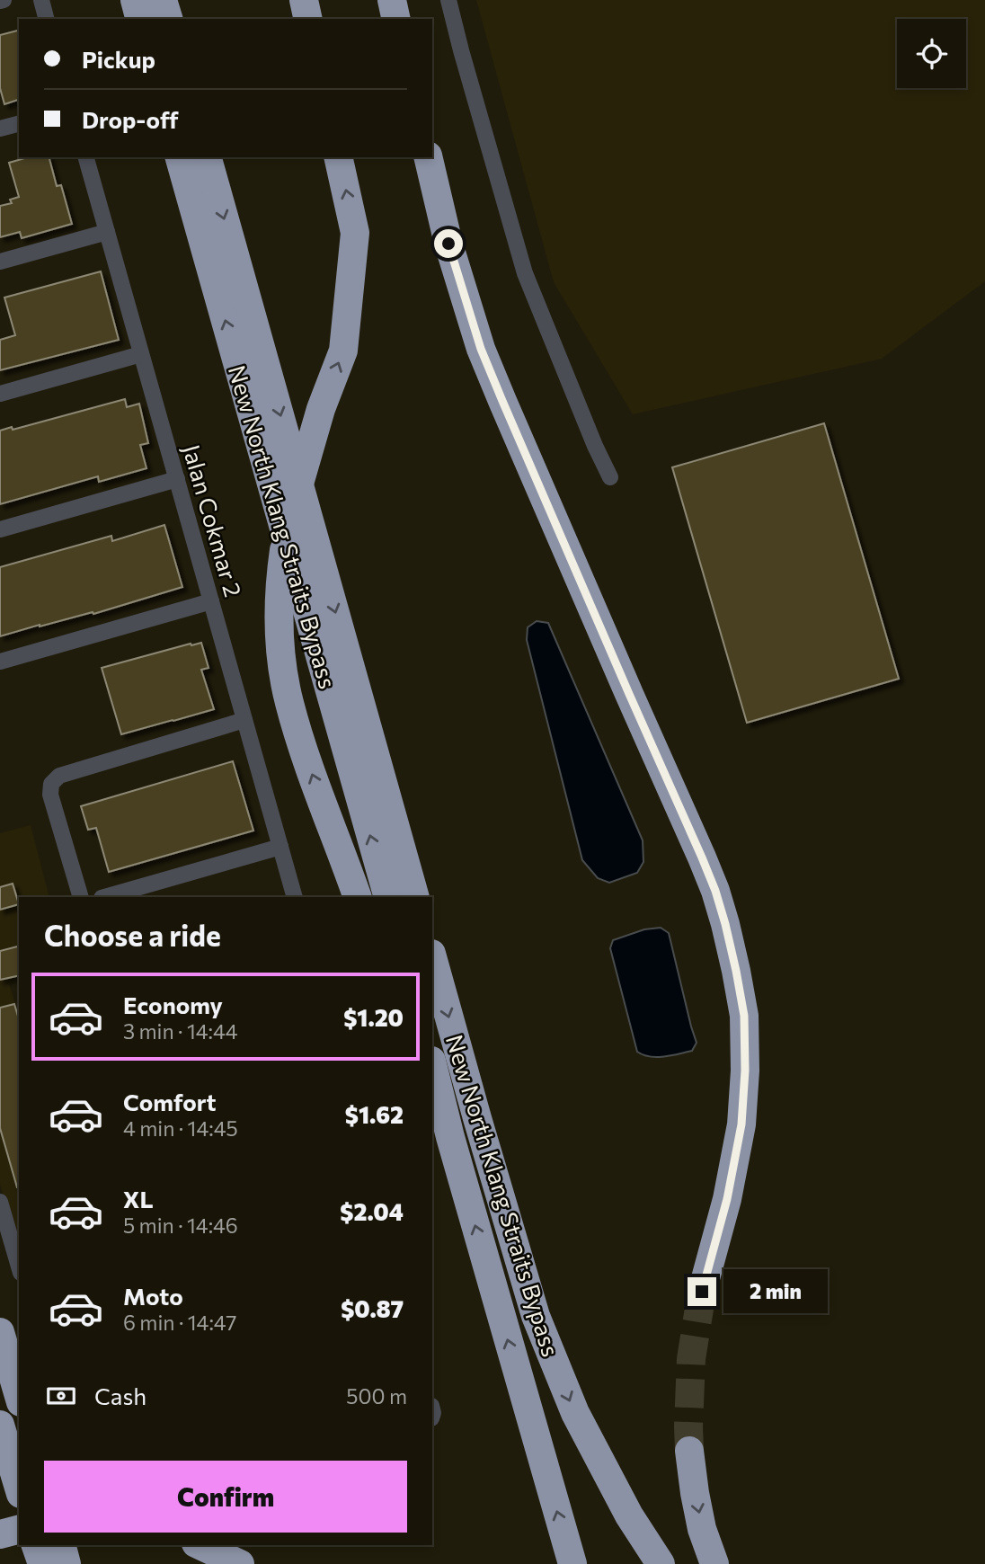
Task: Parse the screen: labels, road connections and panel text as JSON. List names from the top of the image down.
{
  "streets": {
    "highway": ["New North Klang Straits Bypass"],
    "street": ["Jalan Cokmar 2"]
  },
  "page": {
    "banner": ["Pickup", "Drop-off"],
    "heading": "Choose a ride",
    "list": [
      {
        "name": "Economy",
        "note": "3 min · 14:44",
        "value": "$1.20"
      },
      {
        "name": "Comfort",
        "note": "4 min · 14:45",
        "value": "$1.62"
      },
      {
        "name": "XL",
        "note": "5 min · 14:46",
        "value": "$2.04"
      },
      {
        "name": "Moto",
        "note": "6 min · 14:47",
        "value": "$0.87"
      }
    ],
    "bubble": "2 min",
    "pay": ["Cash", "500 m"],
    "buttons": "Confirm"
  }
}
